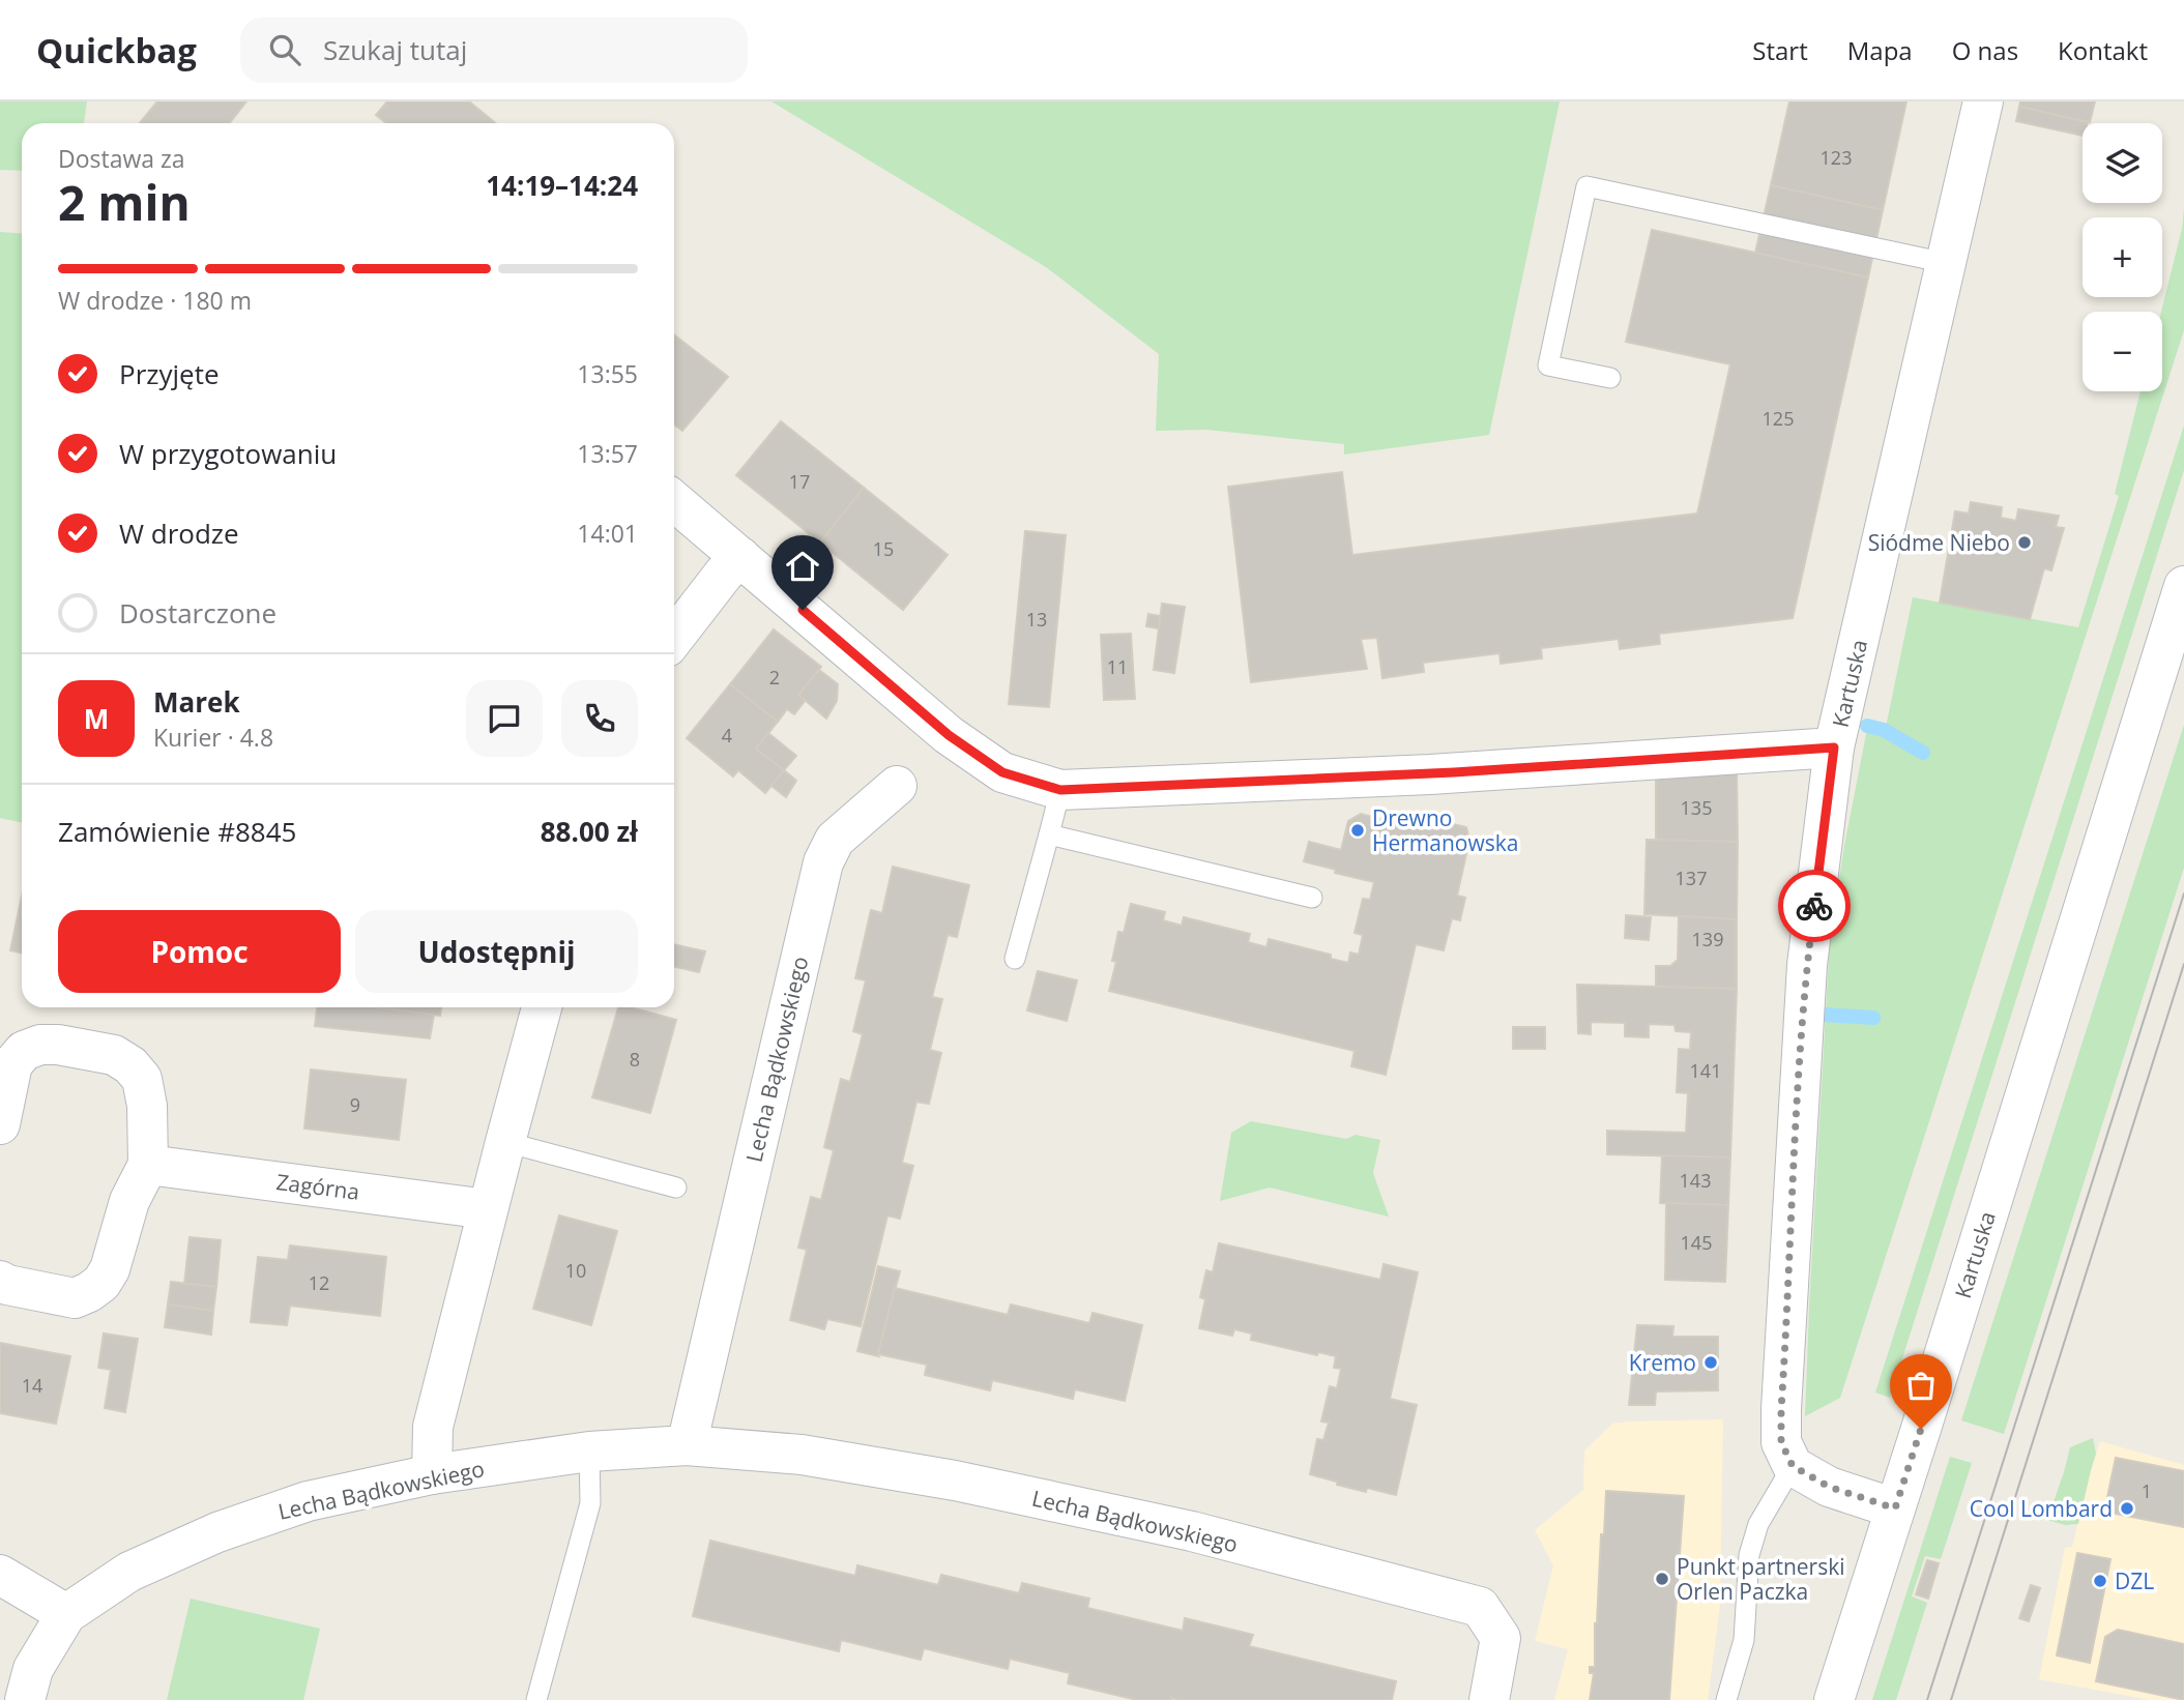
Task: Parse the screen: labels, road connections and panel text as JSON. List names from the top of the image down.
{
  "streets": {
    "street": ["Kartuska", "Lecha Bądkowskiego", "Zagórna"]
  },
  "places": [
    "Siódme Niebo",
    "Drewno Hermanowska",
    "Kremo",
    "Cool Lombard",
    "Punkt partnerski Orlen Paczka",
    "DZL"
  ],
  "house_numbers": [
    "123",
    "125",
    "17",
    "15",
    "13",
    "11",
    "2",
    "4",
    "135",
    "137",
    "139",
    "8",
    "141",
    "9",
    "143",
    "145",
    "10",
    "12",
    "14",
    "1"
  ],
  "page": {
    "header": "Quickbag",
    "search": "Szukaj tutaj",
    "nav": [
      "Start",
      "Mapa",
      "O nas",
      "Kontakt"
    ],
    "map_buttons": ["+", "−"],
    "heading": ["2 min", "Dostawa za", "14:19–14:24"],
    "panel": [
      "Marek",
      "Kurier · 4.8",
      "Zamówienie #8845",
      "88.00 zł"
    ],
    "bar": "W drodze · 180 m",
    "list": [
      ["Przyjęte", "13:55"],
      ["W przygotowaniu", "13:57"],
      ["W drodze", "14:01"],
      "Dostarczone"
    ],
    "round": "M",
    "buttons": ["Pomoc", "Udostępnij"]
  }
}
